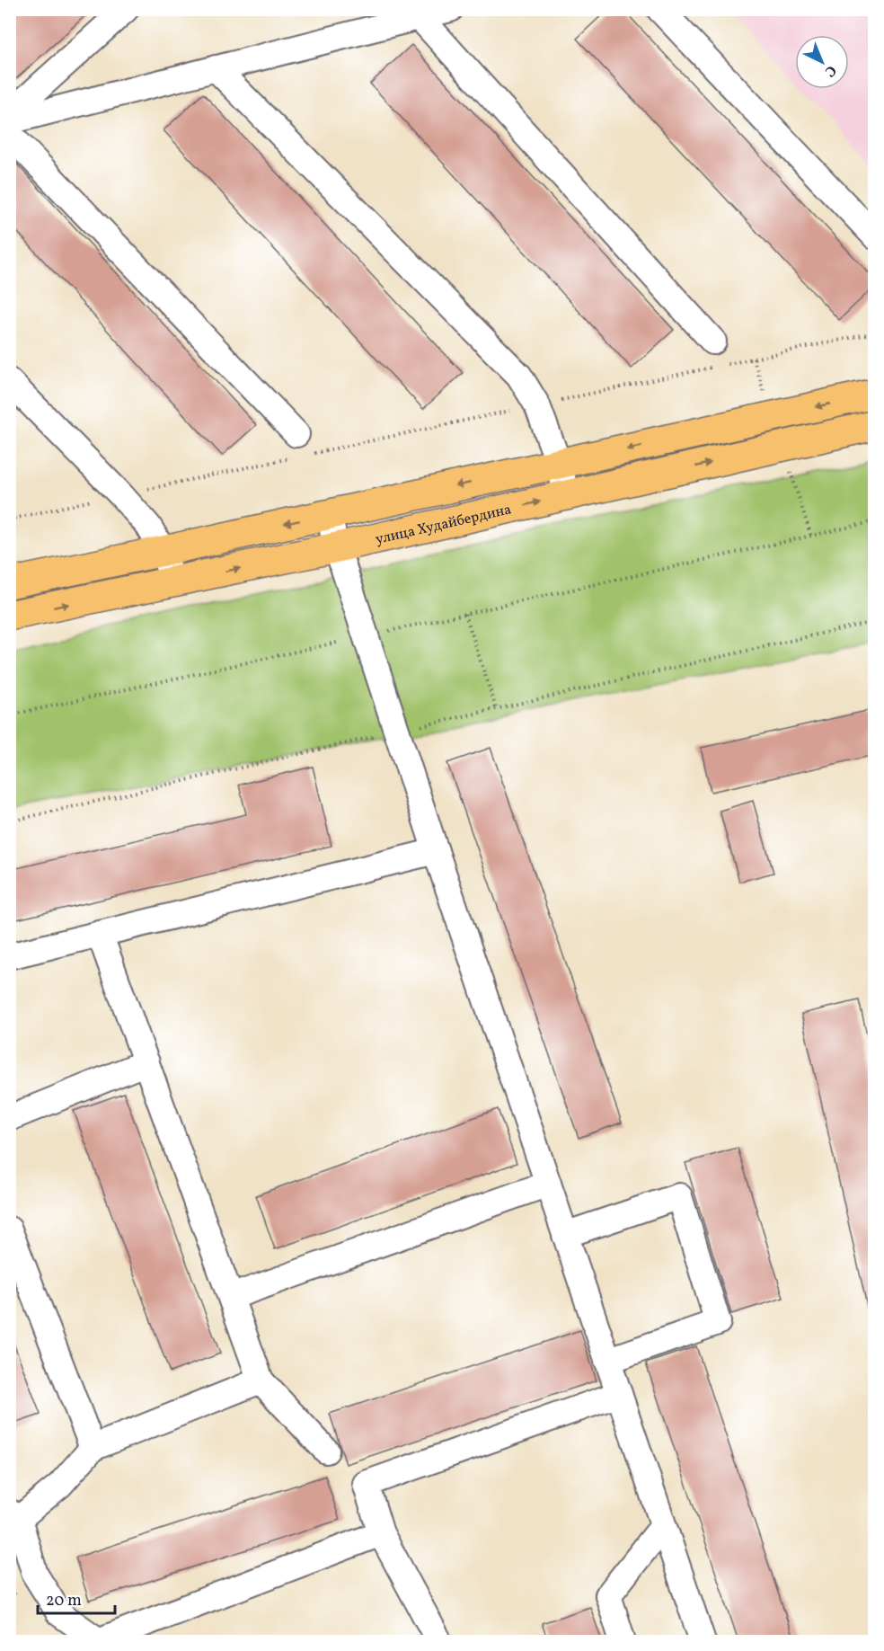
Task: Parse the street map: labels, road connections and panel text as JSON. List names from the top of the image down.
{
  "streets": {
    "main road": ["улица Худайбердина"]
  },
  "scale_bar": "20 m",
  "north": "bottom right"
}
